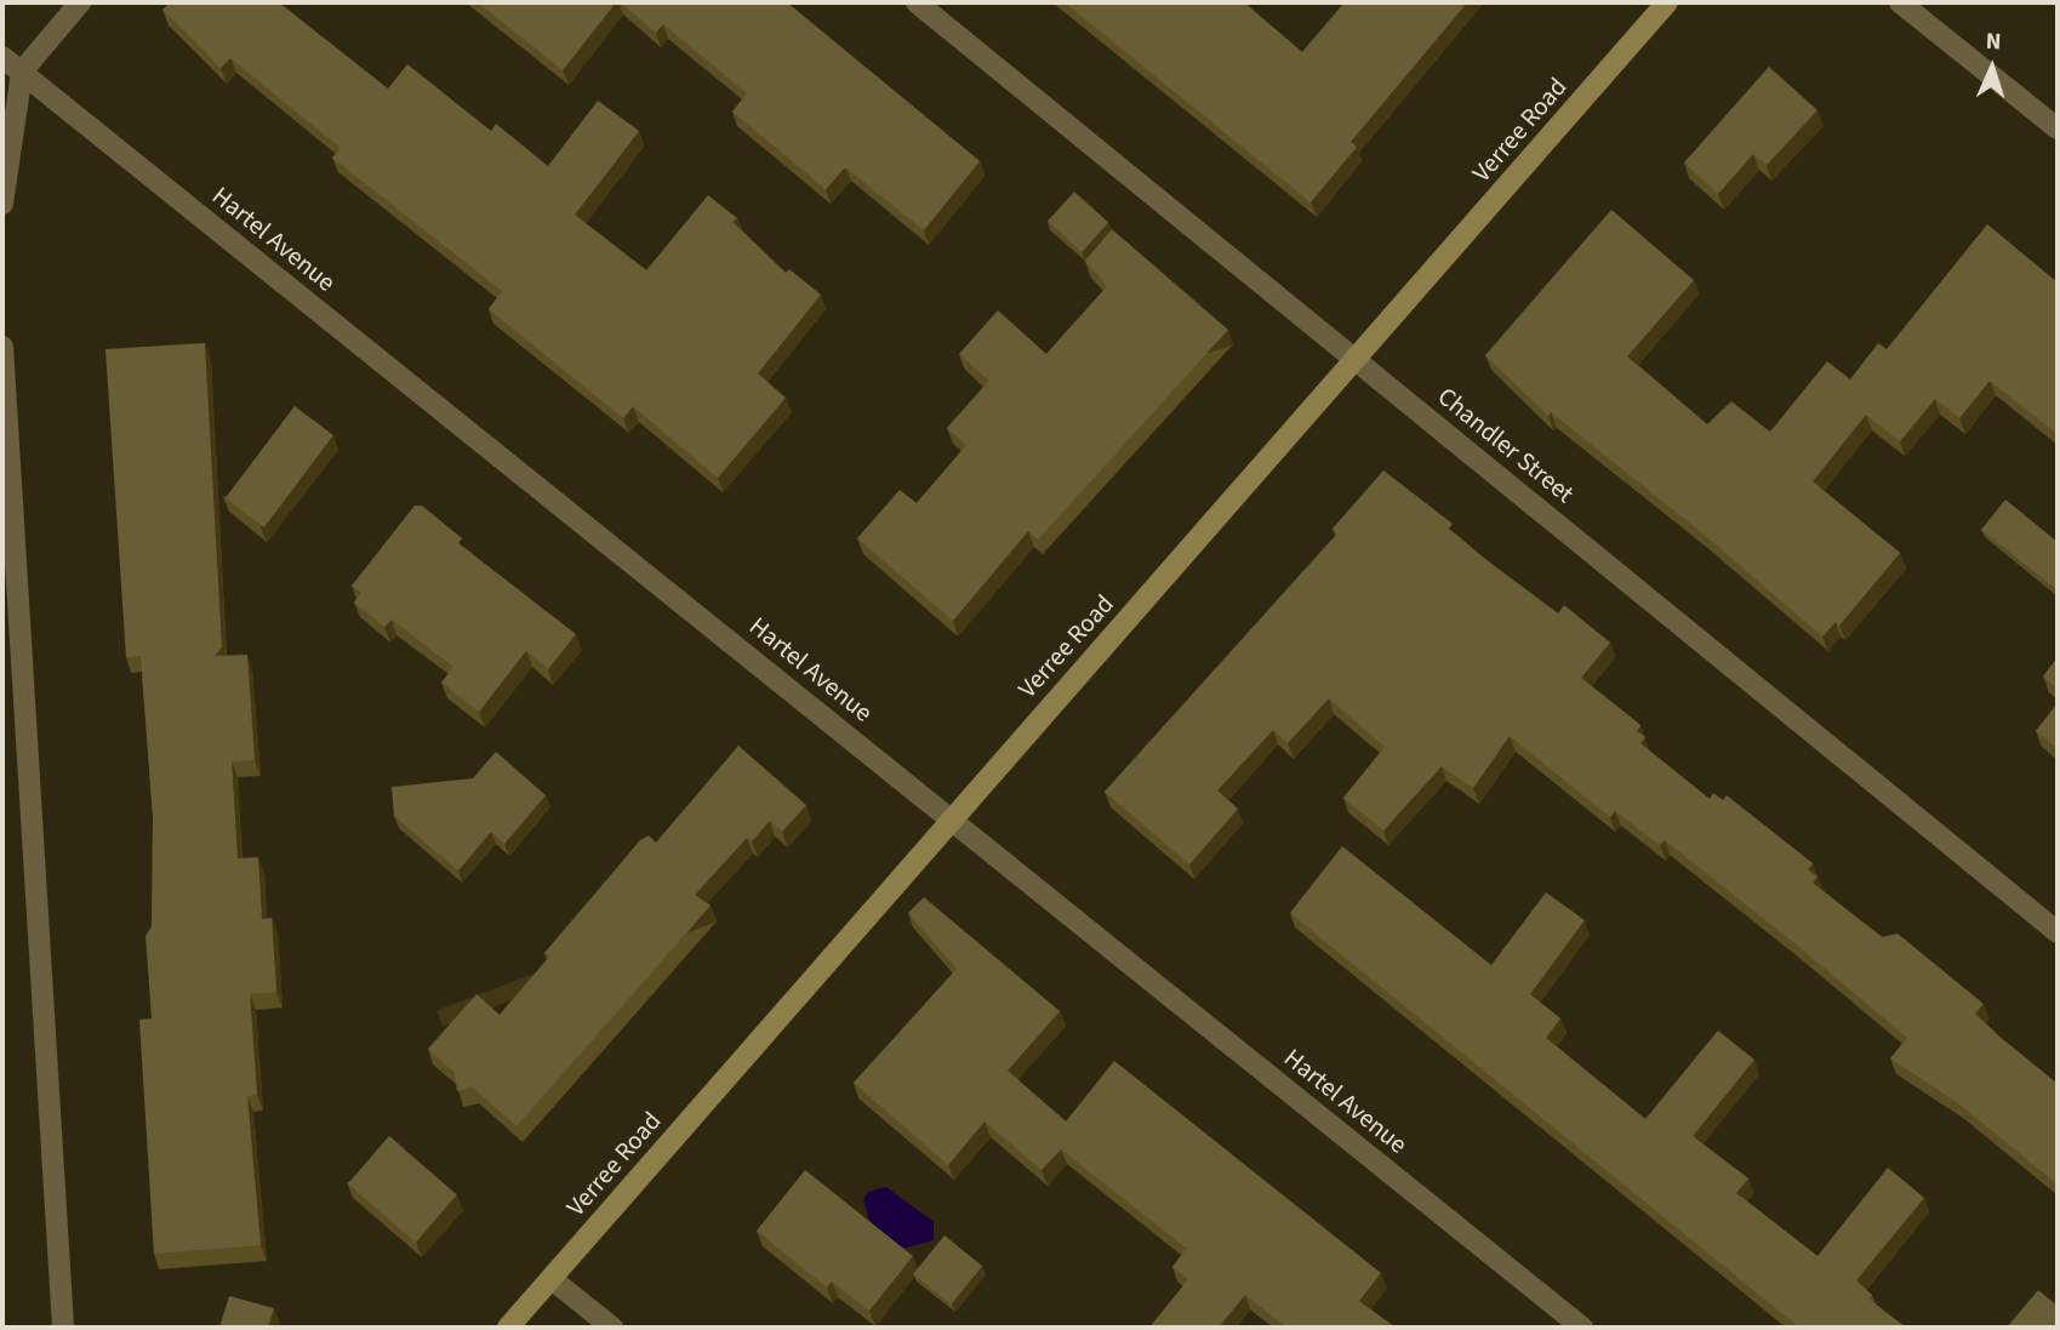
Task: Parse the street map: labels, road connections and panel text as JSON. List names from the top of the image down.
{
  "streets": {
    "main road": ["Verree Road"],
    "street": ["Hartel Avenue", "Chandler Street"]
  },
  "crossings": [
    ["Verree Road", "Hartel Avenue"],
    ["Verree Road", "Chandler Street"]
  ],
  "north": "top"
}
